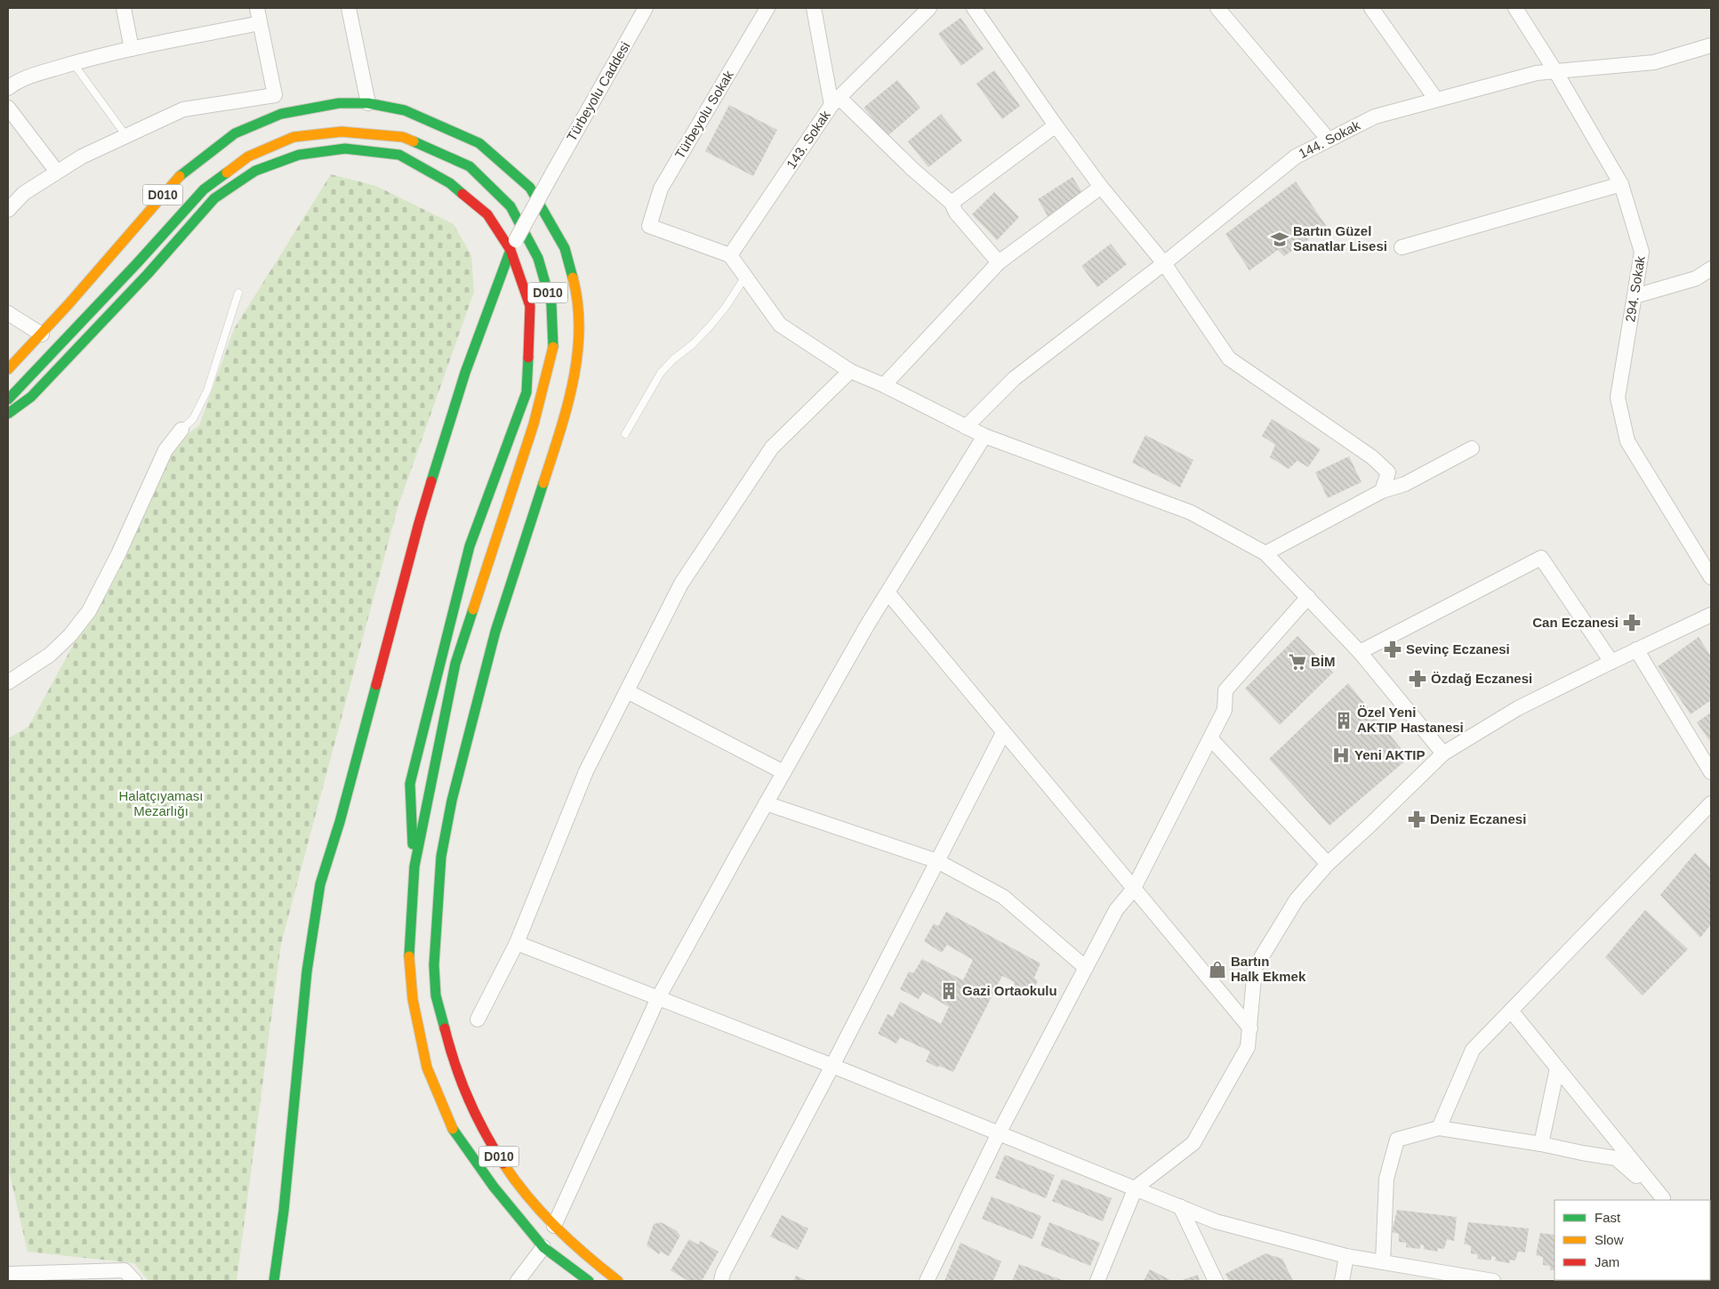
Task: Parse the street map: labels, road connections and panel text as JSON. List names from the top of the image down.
{
  "streets": {
    "main road": ["D010"],
    "street": [
      "Türbeyolu Caddesi",
      "Türbeyolu Sokak",
      "143. Sokak",
      "144. Sokak",
      "294. Sokak"
    ]
  },
  "crossings": [
    ["Türbeyolu Sokak", "143. Sokak"],
    ["144. Sokak", "294. Sokak"]
  ],
  "parks": ["Halatçıyaması Mezarlığı"],
  "places": {
    "school or university": ["Bartın Güzel Sanatlar Lisesi"],
    "pharmacy": [
      "Can Eczanesi",
      "Sevinç Eczanesi",
      "Özdağ Eczanesi",
      "Deniz Eczanesi"
    ],
    "supermarket": ["BİM"],
    "building": ["Özel Yeni AKTIP Hastanesi", "Gazi Ortaokulu"],
    "hospital": ["Yeni AKTIP"],
    "shop": ["Bartın Halk Ekmek"]
  },
  "legend": ["Fast", "Slow", "Jam"]
}
